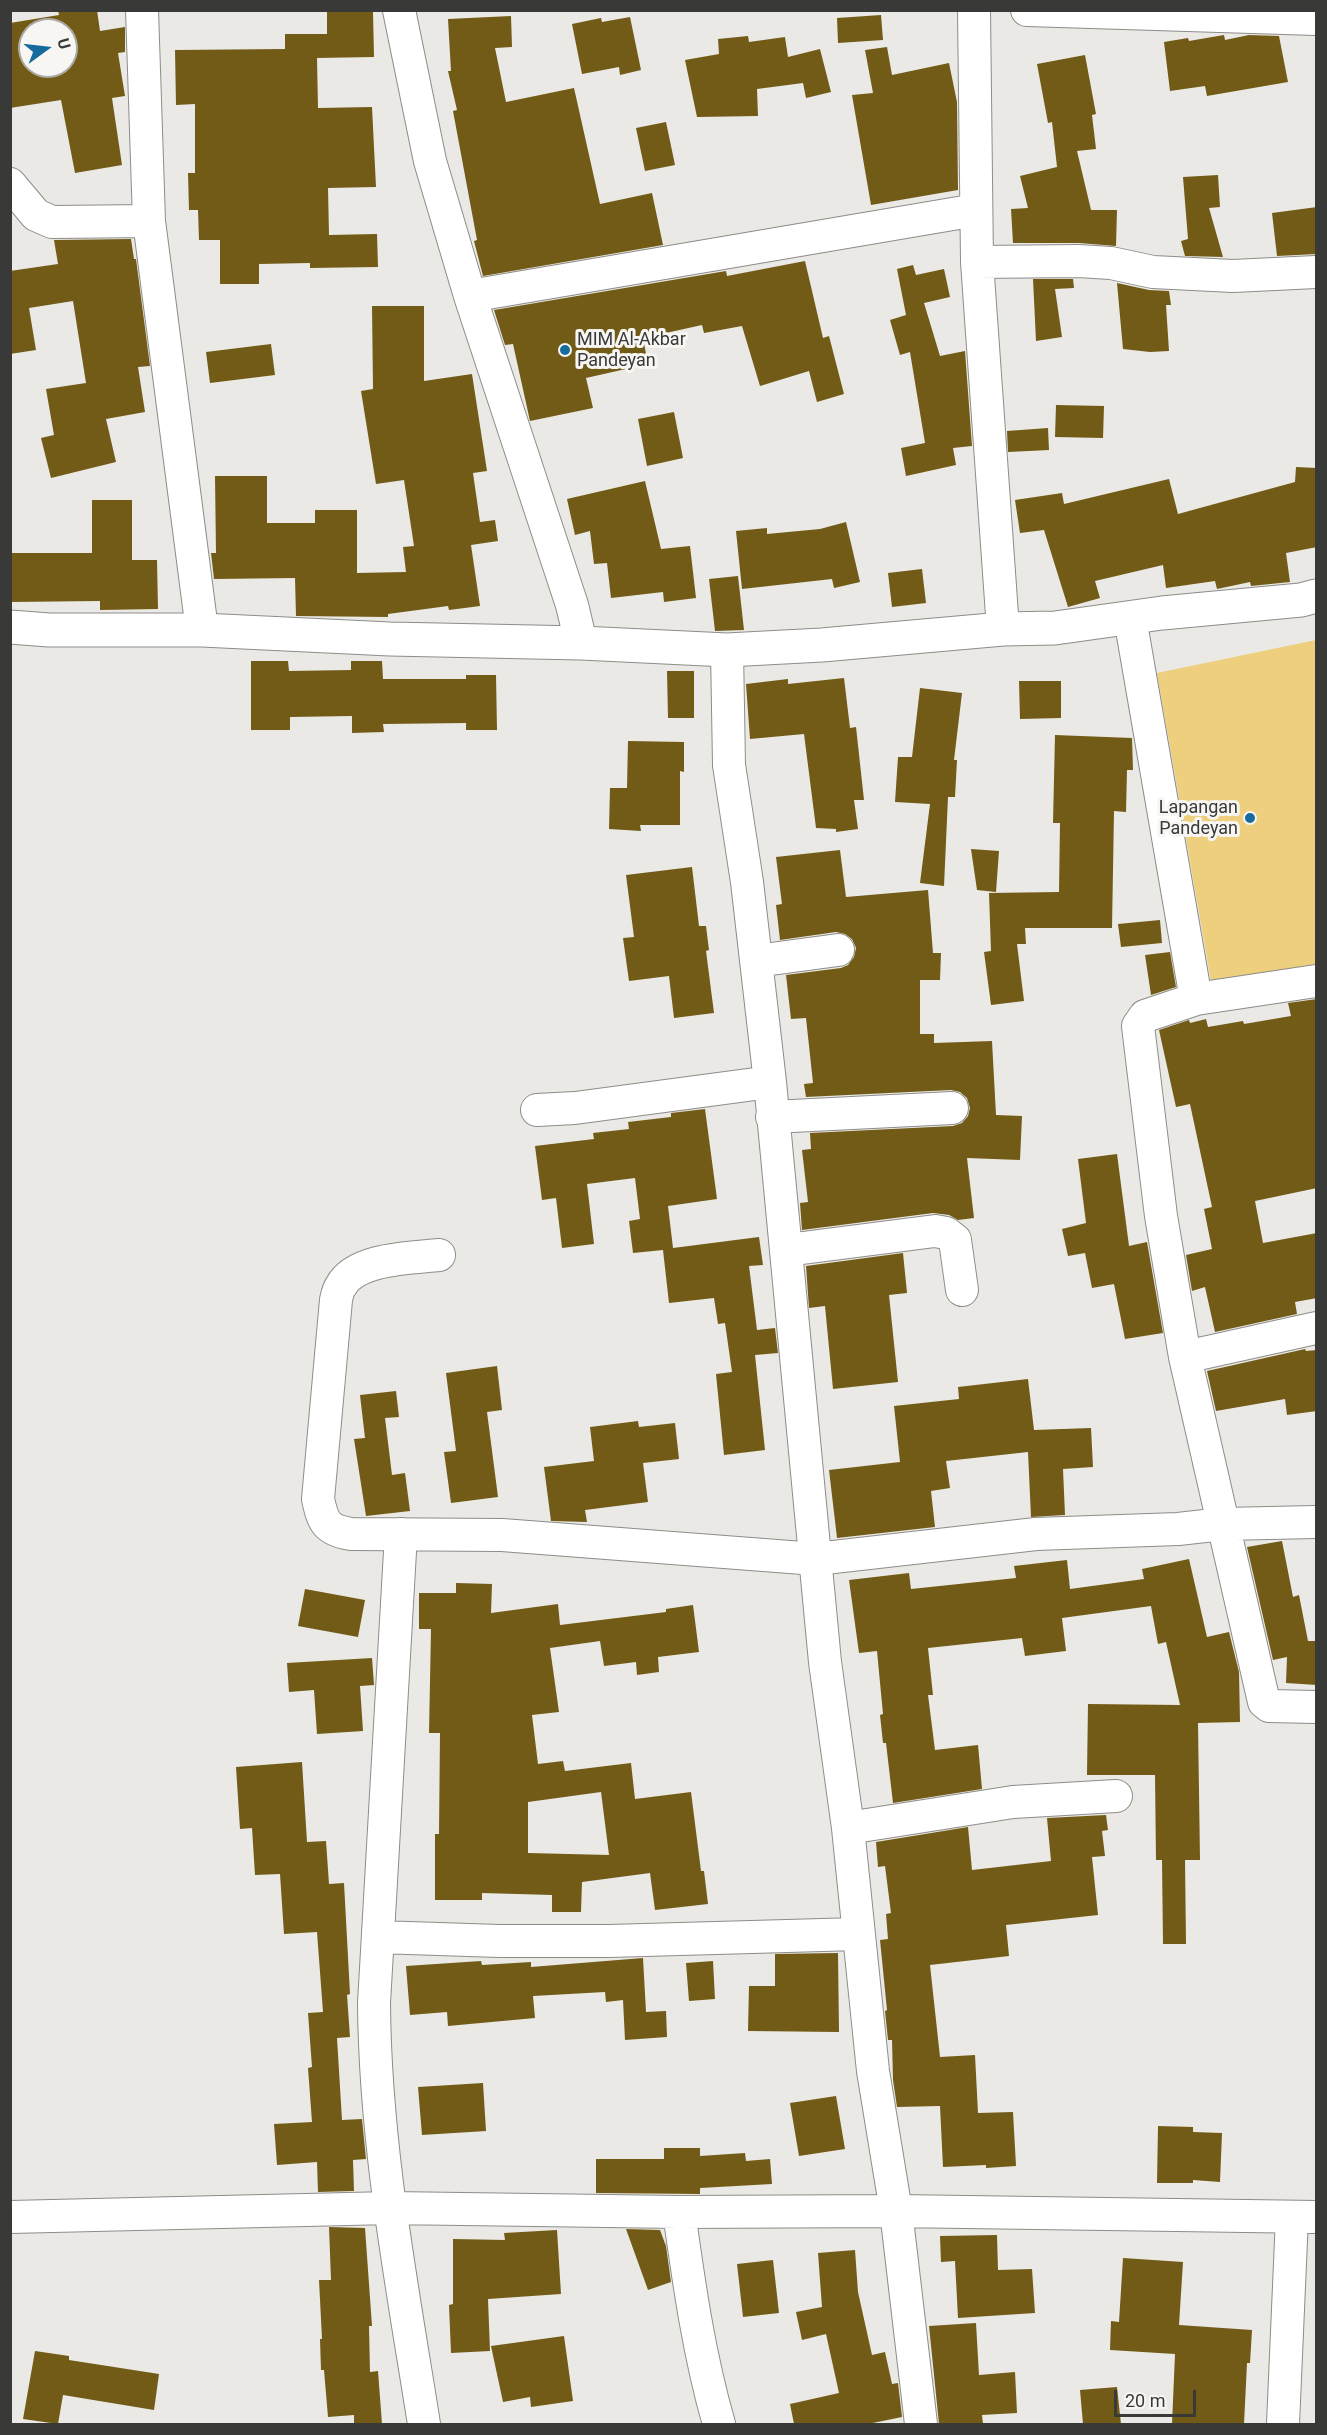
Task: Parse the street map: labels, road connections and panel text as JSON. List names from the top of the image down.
{
  "places": ["MIM Al-Akbar Pandeyan", "Lapangan Pandeyan"],
  "scale_bar": "20 m",
  "north": "right"
}
